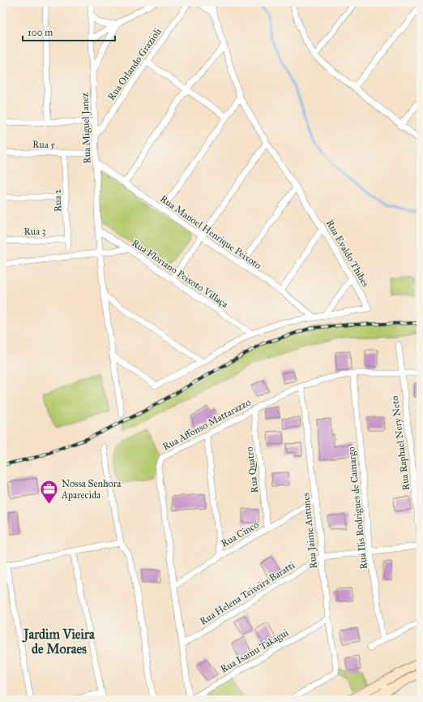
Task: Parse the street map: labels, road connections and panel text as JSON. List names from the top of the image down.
{
  "streets": {
    "street": [
      "Rua Orlando Grazioli",
      "Rua Miguel Janez",
      "Rua 5",
      "Rua 2",
      "Rua 3",
      "Rua Manoel Henrique Peixoto",
      "Rua Evaldo Thibes",
      "Rua Floriano Peixoto Villaça",
      "Rua Affonso Mattarazzo",
      "Rua Raphael Nery Neto",
      "Rua Quatro",
      "Rua Ilis Rodrigues de Camargo",
      "Rua Jaime Antunes",
      "Rua Cinco",
      "Rua Helena Teixeira Baratti",
      "Rua Isamu Takagui"
    ]
  },
  "crossings": [
    ["Rua Orlando Grazioli", "Rua Miguel Janez"],
    ["Rua Miguel Janez", "Rua Manoel Henrique Peixoto"],
    ["Rua Miguel Janez", "Rua Evaldo Thibes"],
    ["Rua Miguel Janez", "Rua Floriano Peixoto Villaça"],
    ["Rua 5", "Rua 2"],
    ["Rua 2", "Rua 3"],
    ["Rua Manoel Henrique Peixoto", "Rua Evaldo Thibes"],
    ["Rua Evaldo Thibes", "Rua Floriano Peixoto Villaça"],
    ["Rua Affonso Mattarazzo", "Rua Raphael Nery Neto"],
    ["Rua Affonso Mattarazzo", "Rua Quatro"],
    ["Rua Affonso Mattarazzo", "Rua Ilis Rodrigues de Camargo"],
    ["Rua Affonso Mattarazzo", "Rua Jaime Antunes"],
    ["Rua Affonso Mattarazzo", "Rua Cinco"],
    ["Rua Affonso Mattarazzo", "Rua Helena Teixeira Baratti"],
    ["Rua Affonso Mattarazzo", "Rua Isamu Takagui"],
    ["Rua Quatro", "Rua Cinco"],
    ["Rua Jaime Antunes", "Rua Cinco"],
    ["Rua Jaime Antunes", "Rua Helena Teixeira Baratti"],
    ["Rua Jaime Antunes", "Rua Isamu Takagui"]
  ],
  "districts": ["Jardim Vieira de Moraes"],
  "places": {
    "office": ["Nossa Senhora Aparecida"]
  },
  "scale_bar": "100 m"
}
